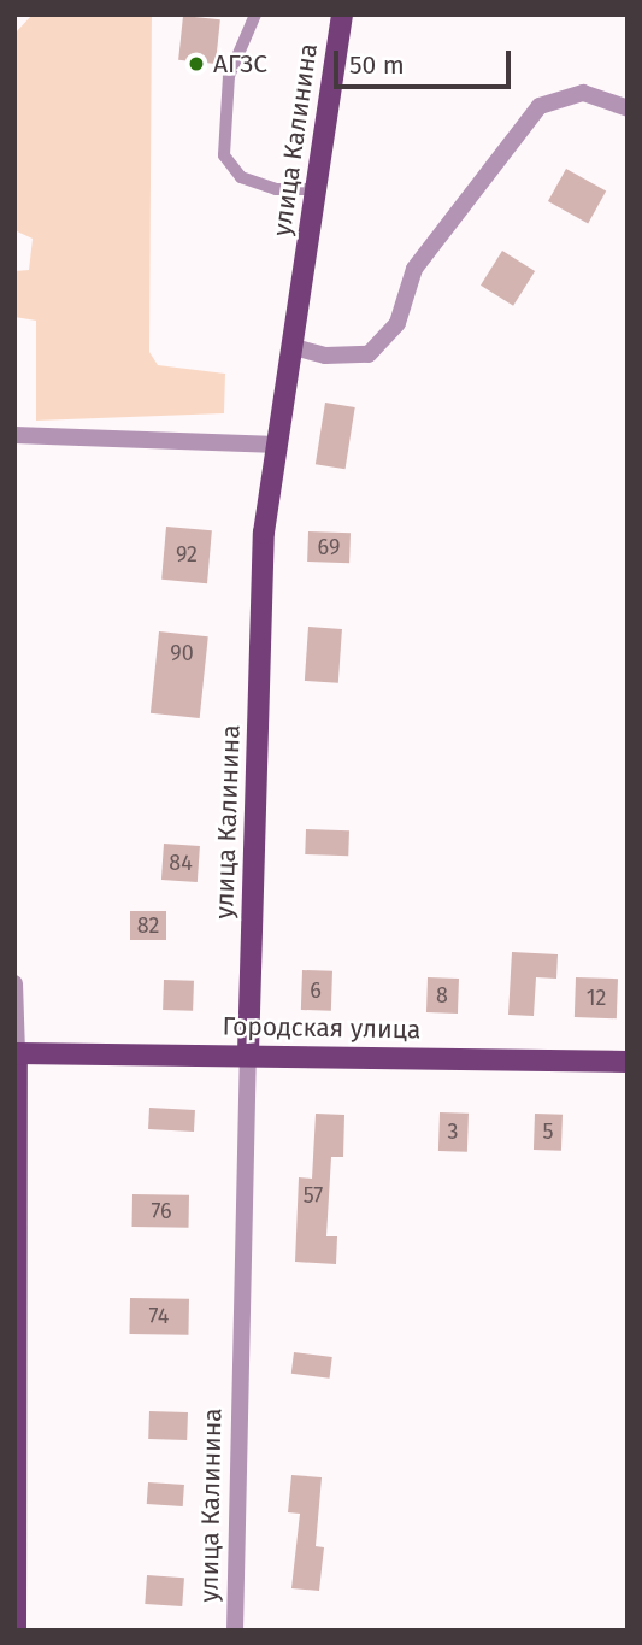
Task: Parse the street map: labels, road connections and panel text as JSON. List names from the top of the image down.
{
  "streets": {
    "main road": ["улица Калинина", "Городская улица"]
  },
  "crossings": [
    ["улица Калинина", "Городская улица"]
  ],
  "places": ["АГЗС"],
  "house_numbers": [
    "69",
    "92",
    "90",
    "84",
    "82",
    "6",
    "8",
    "12",
    "3",
    "5",
    "57",
    "76",
    "74"
  ],
  "scale_bar": "50 m"
}
